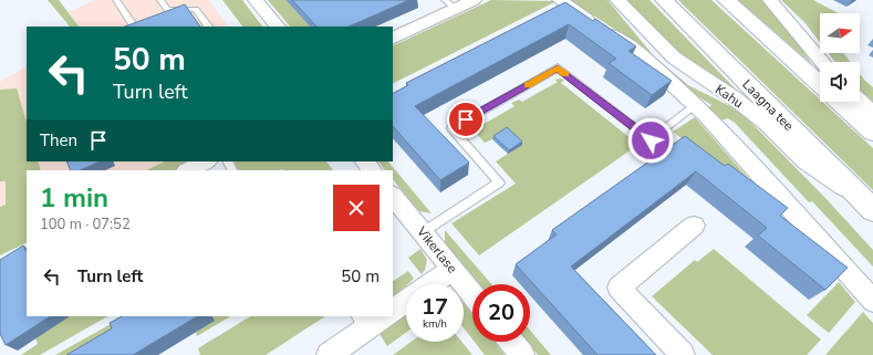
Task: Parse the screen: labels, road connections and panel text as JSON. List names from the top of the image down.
{
  "streets": {
    "main road": ["Laagna tee"],
    "street": ["Kahu", "Vikerlase"]
  },
  "crossings": [
    ["Kahu", "Laagna tee"]
  ],
  "north": "right",
  "page": {
    "turn": ["50 m", "Turn left"],
    "then": "Then",
    "heading": ["1 min", "100 m · 07:52"],
    "list": [
      {
        "name": "Turn left",
        "value": "50 m"
      }
    ],
    "speed": "17 km/h",
    "limit": "20"
  }
}
